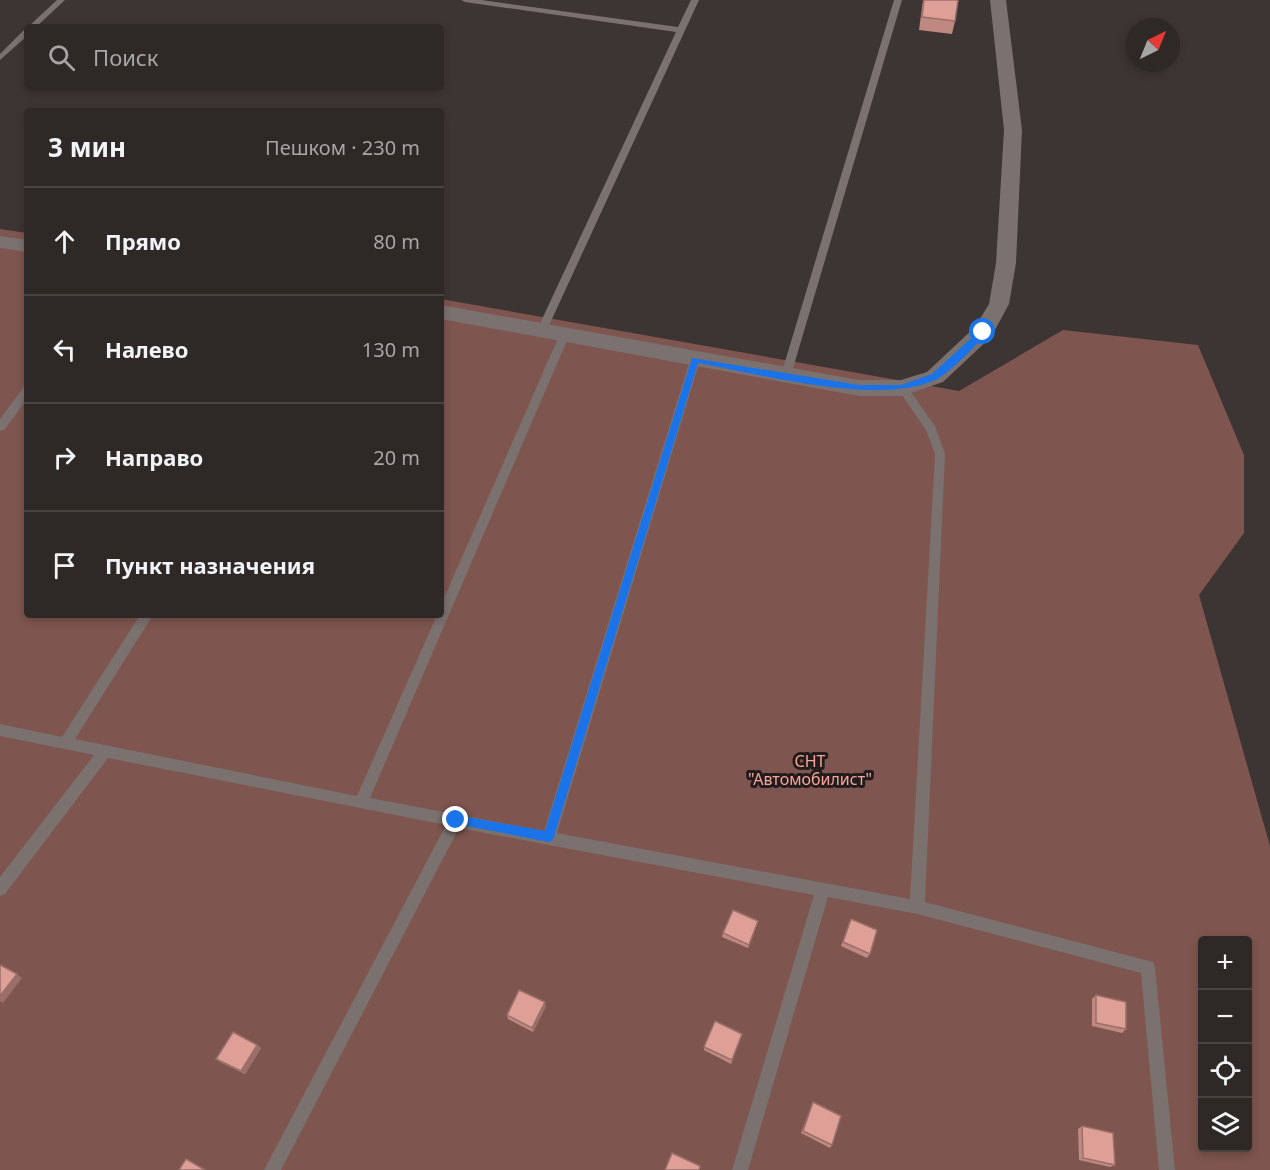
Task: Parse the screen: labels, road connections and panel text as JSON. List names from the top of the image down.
{
  "parks": ["СНТ \"Автомобилист\""],
  "north": "top right",
  "page": {
    "search": "Поиск",
    "heading": ["3 мин", "Пешком · 230 m"],
    "list": [
      ["Прямо", "80 m"],
      ["Налево", "130 m"],
      ["Направо", "20 m"],
      "Пункт назначения"
    ],
    "map_buttons": ["+", "−"]
  }
}
